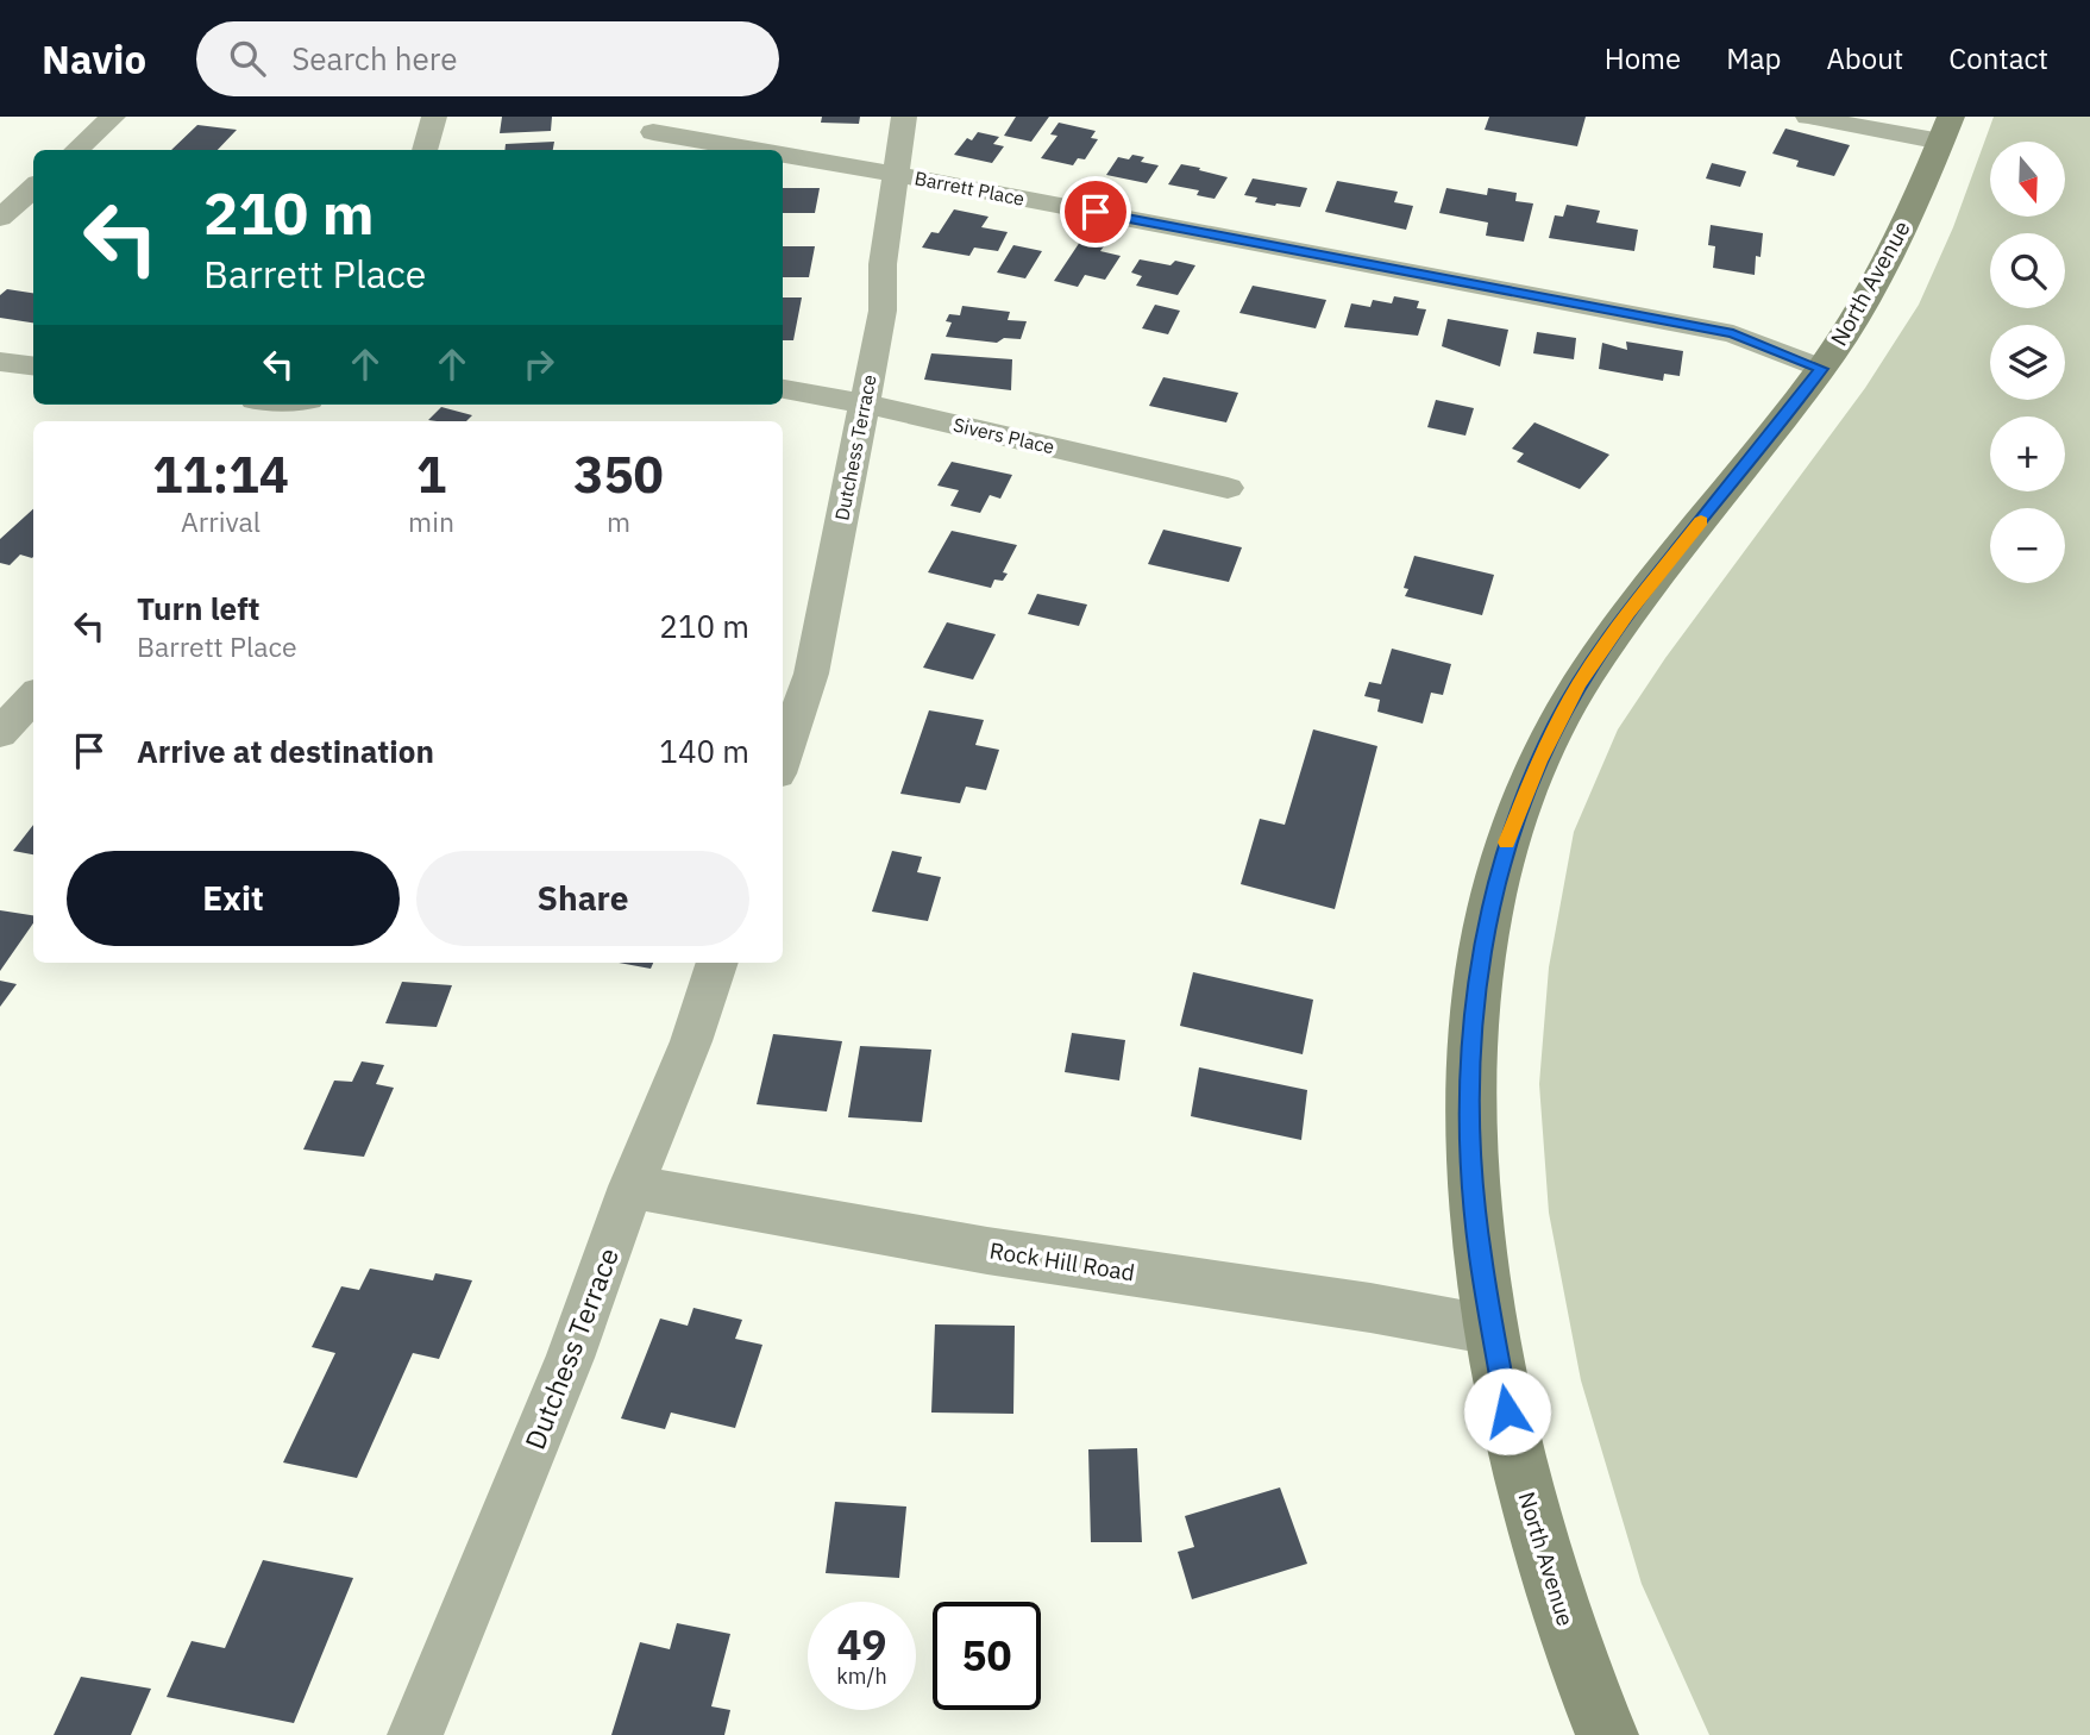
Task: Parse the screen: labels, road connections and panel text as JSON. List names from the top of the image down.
{
  "streets": {
    "main road": ["North Avenue"],
    "street": [
      "Barrett Place",
      "Sivers Place",
      "Dutchess Terrace",
      "Rock Hill Road"
    ]
  },
  "crossings": [
    ["Barrett Place", "North Avenue"],
    ["Barrett Place", "Dutchess Terrace"],
    ["North Avenue", "Rock Hill Road"],
    ["Sivers Place", "Dutchess Terrace"],
    ["Dutchess Terrace", "Rock Hill Road"]
  ],
  "north": "bottom",
  "page": {
    "header": "Navio",
    "search": "Search here",
    "nav": [
      "Home",
      "Map",
      "About",
      "Contact"
    ],
    "map_buttons": ["+", "−"],
    "turn": ["210 m", "Barrett Place"],
    "eta": [
      "11:14",
      "Arrival",
      "1",
      "min",
      "350",
      "m"
    ],
    "list": [
      {
        "name": "Turn left",
        "note": "Barrett Place",
        "value": "210 m"
      },
      {
        "name": "Arrive at destination",
        "value": "140 m"
      }
    ],
    "buttons": ["Exit", "Share"],
    "speed": "49 km/h",
    "limit": "50"
  }
}
